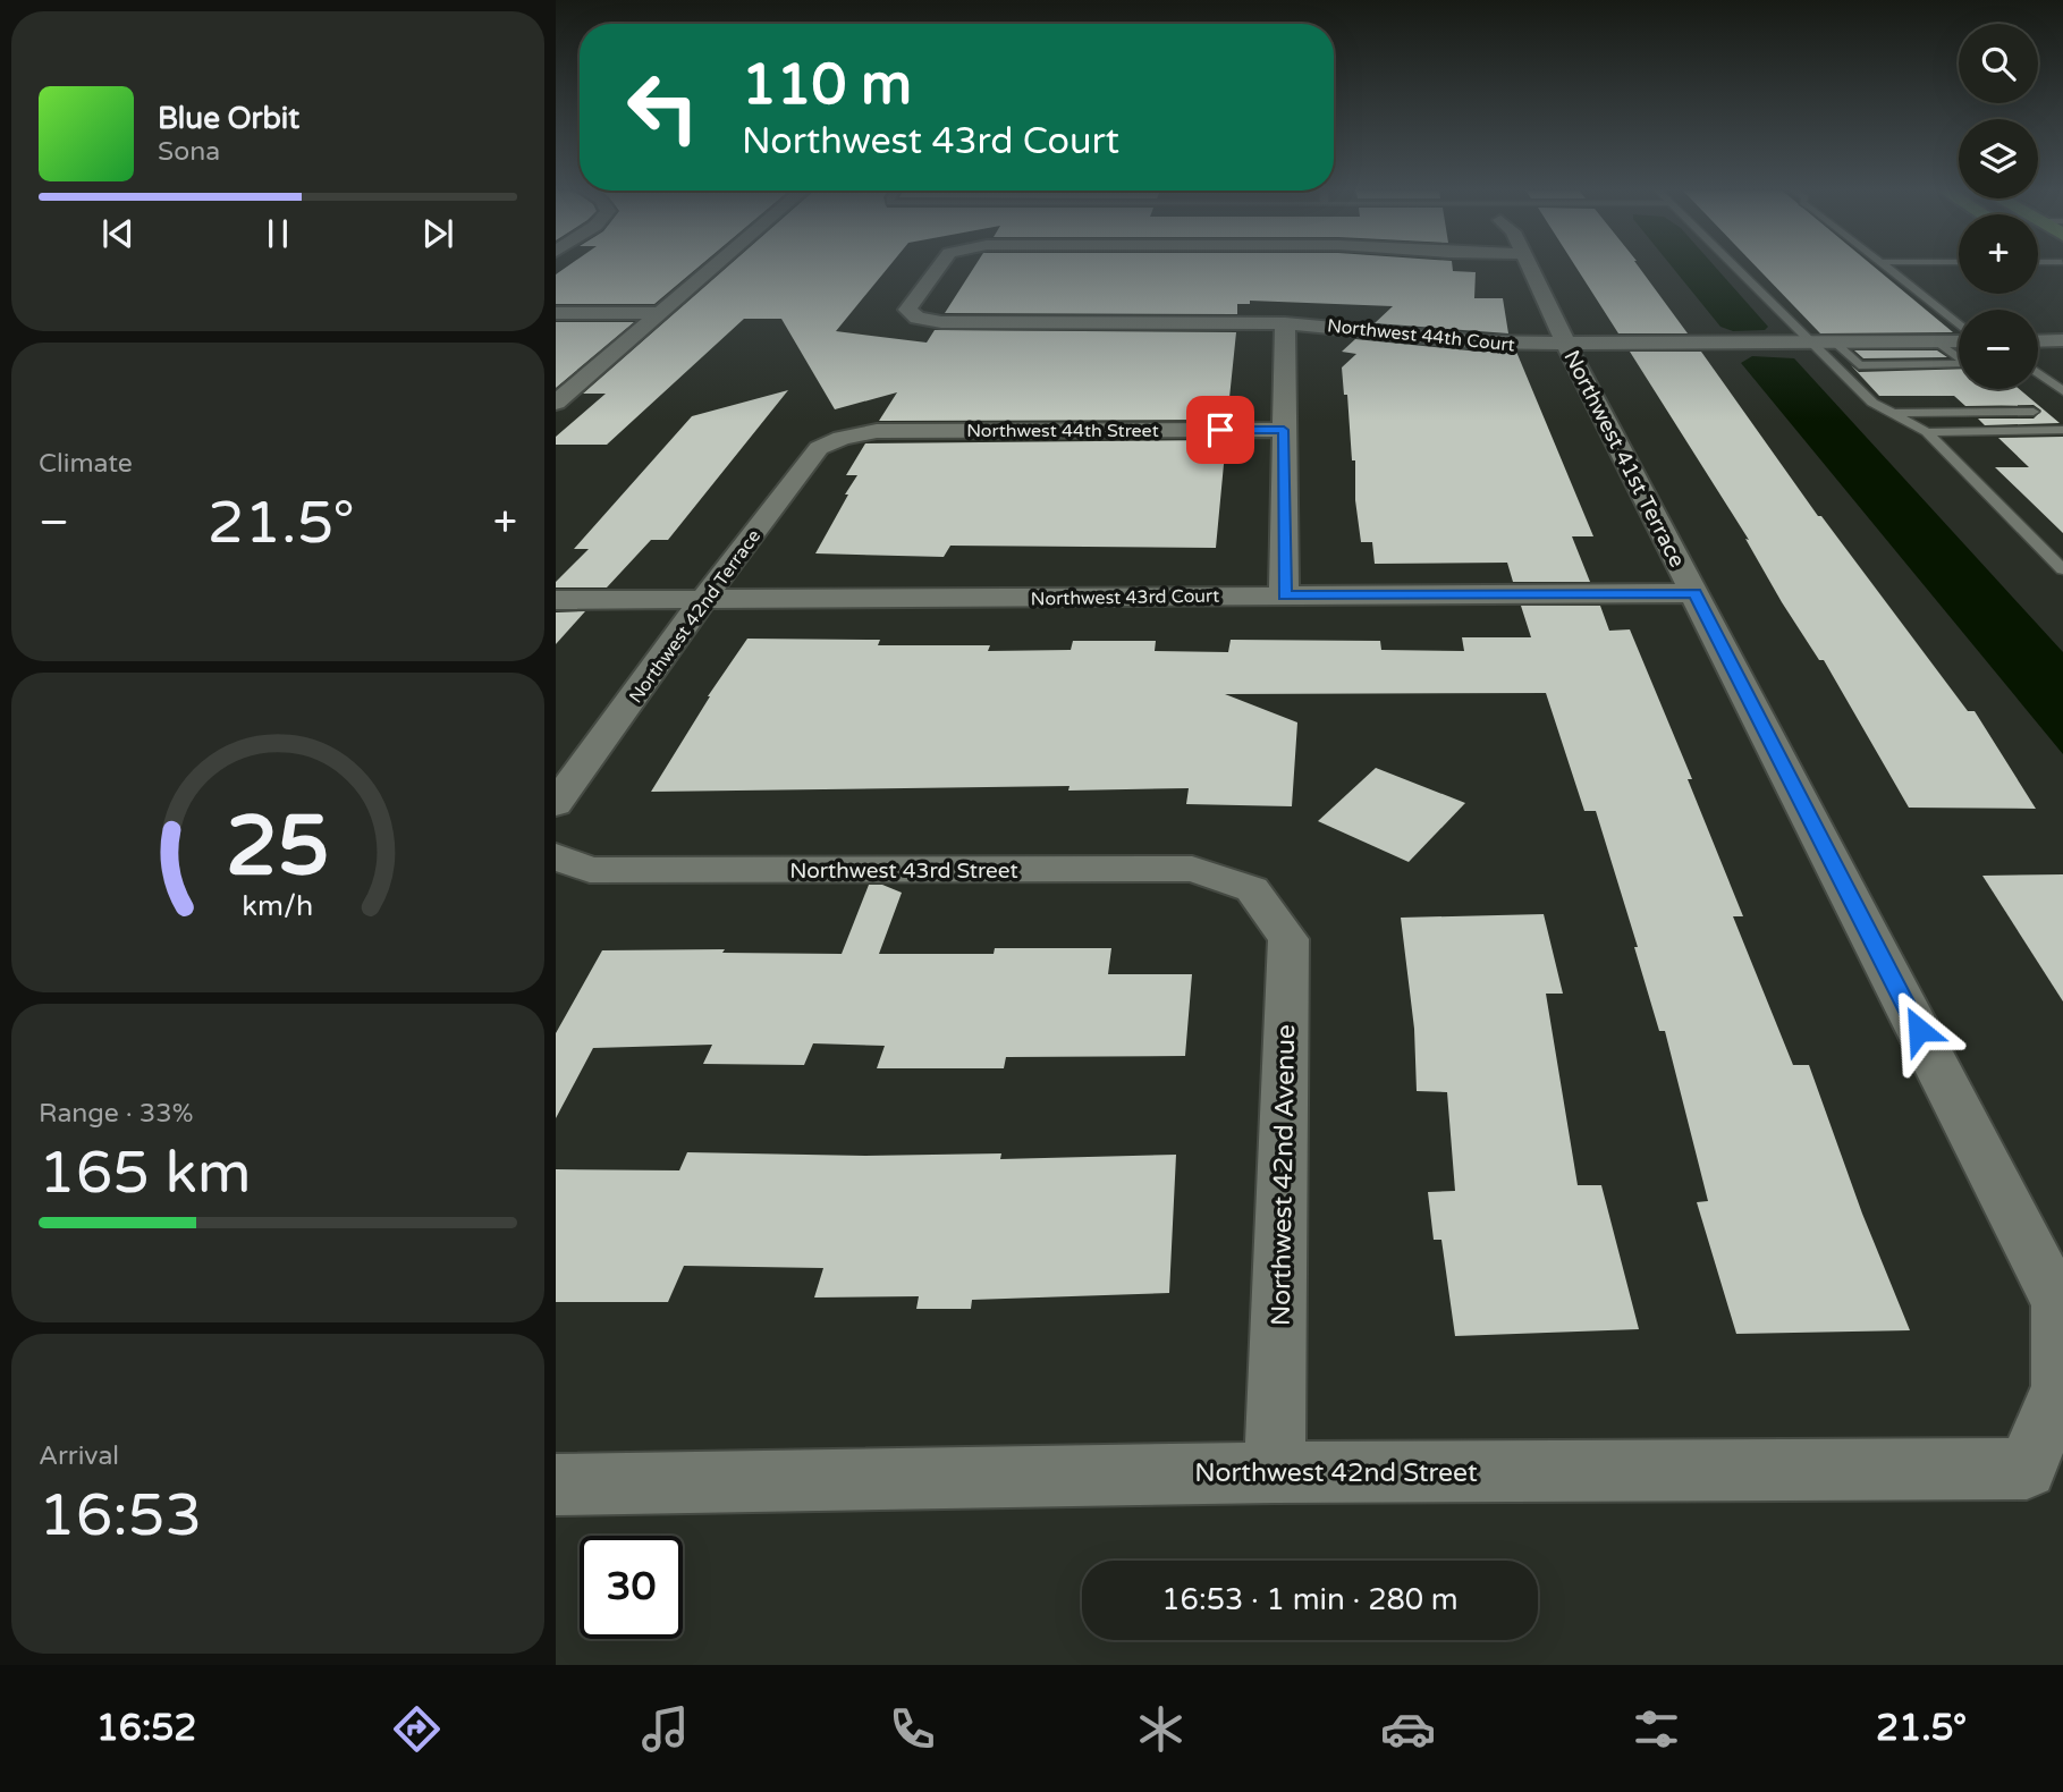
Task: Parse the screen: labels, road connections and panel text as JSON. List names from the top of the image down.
{
  "streets": {
    "street": [
      "Northwest 44th Court",
      "Northwest 44th Street",
      "Northwest 41st Terrace",
      "Northwest 43rd Court",
      "Northwest 42nd Terrace",
      "Northwest 43rd Street",
      "Northwest 42nd Avenue",
      "Northwest 42nd Street"
    ]
  },
  "crossings": [
    ["Northwest 44th Court", "Northwest 41st Terrace"],
    ["Northwest 44th Street", "Northwest 42nd Terrace"],
    ["Northwest 41st Terrace", "Northwest 43rd Court"],
    ["Northwest 41st Terrace", "Northwest 42nd Street"],
    ["Northwest 43rd Court", "Northwest 42nd Terrace"],
    ["Northwest 43rd Street", "Northwest 42nd Avenue"],
    ["Northwest 42nd Avenue", "Northwest 42nd Street"]
  ],
  "page": {
    "map_buttons": ["+", "−"],
    "turn": ["110 m", "Northwest 43rd Court"],
    "song": ["Blue Orbit", "Sona"],
    "tile": [
      "Climate",
      ["Range · 33%", "165 km"],
      ["Arrival", "16:53"]
    ],
    "heat": ["−", "21.5°", "+"],
    "limit": "30",
    "trip": "16:53 · 1 min · 280 m",
    "tabs": ["16:52", "21.5°"],
    "gauge": ["25", "km/h"]
  }
}
